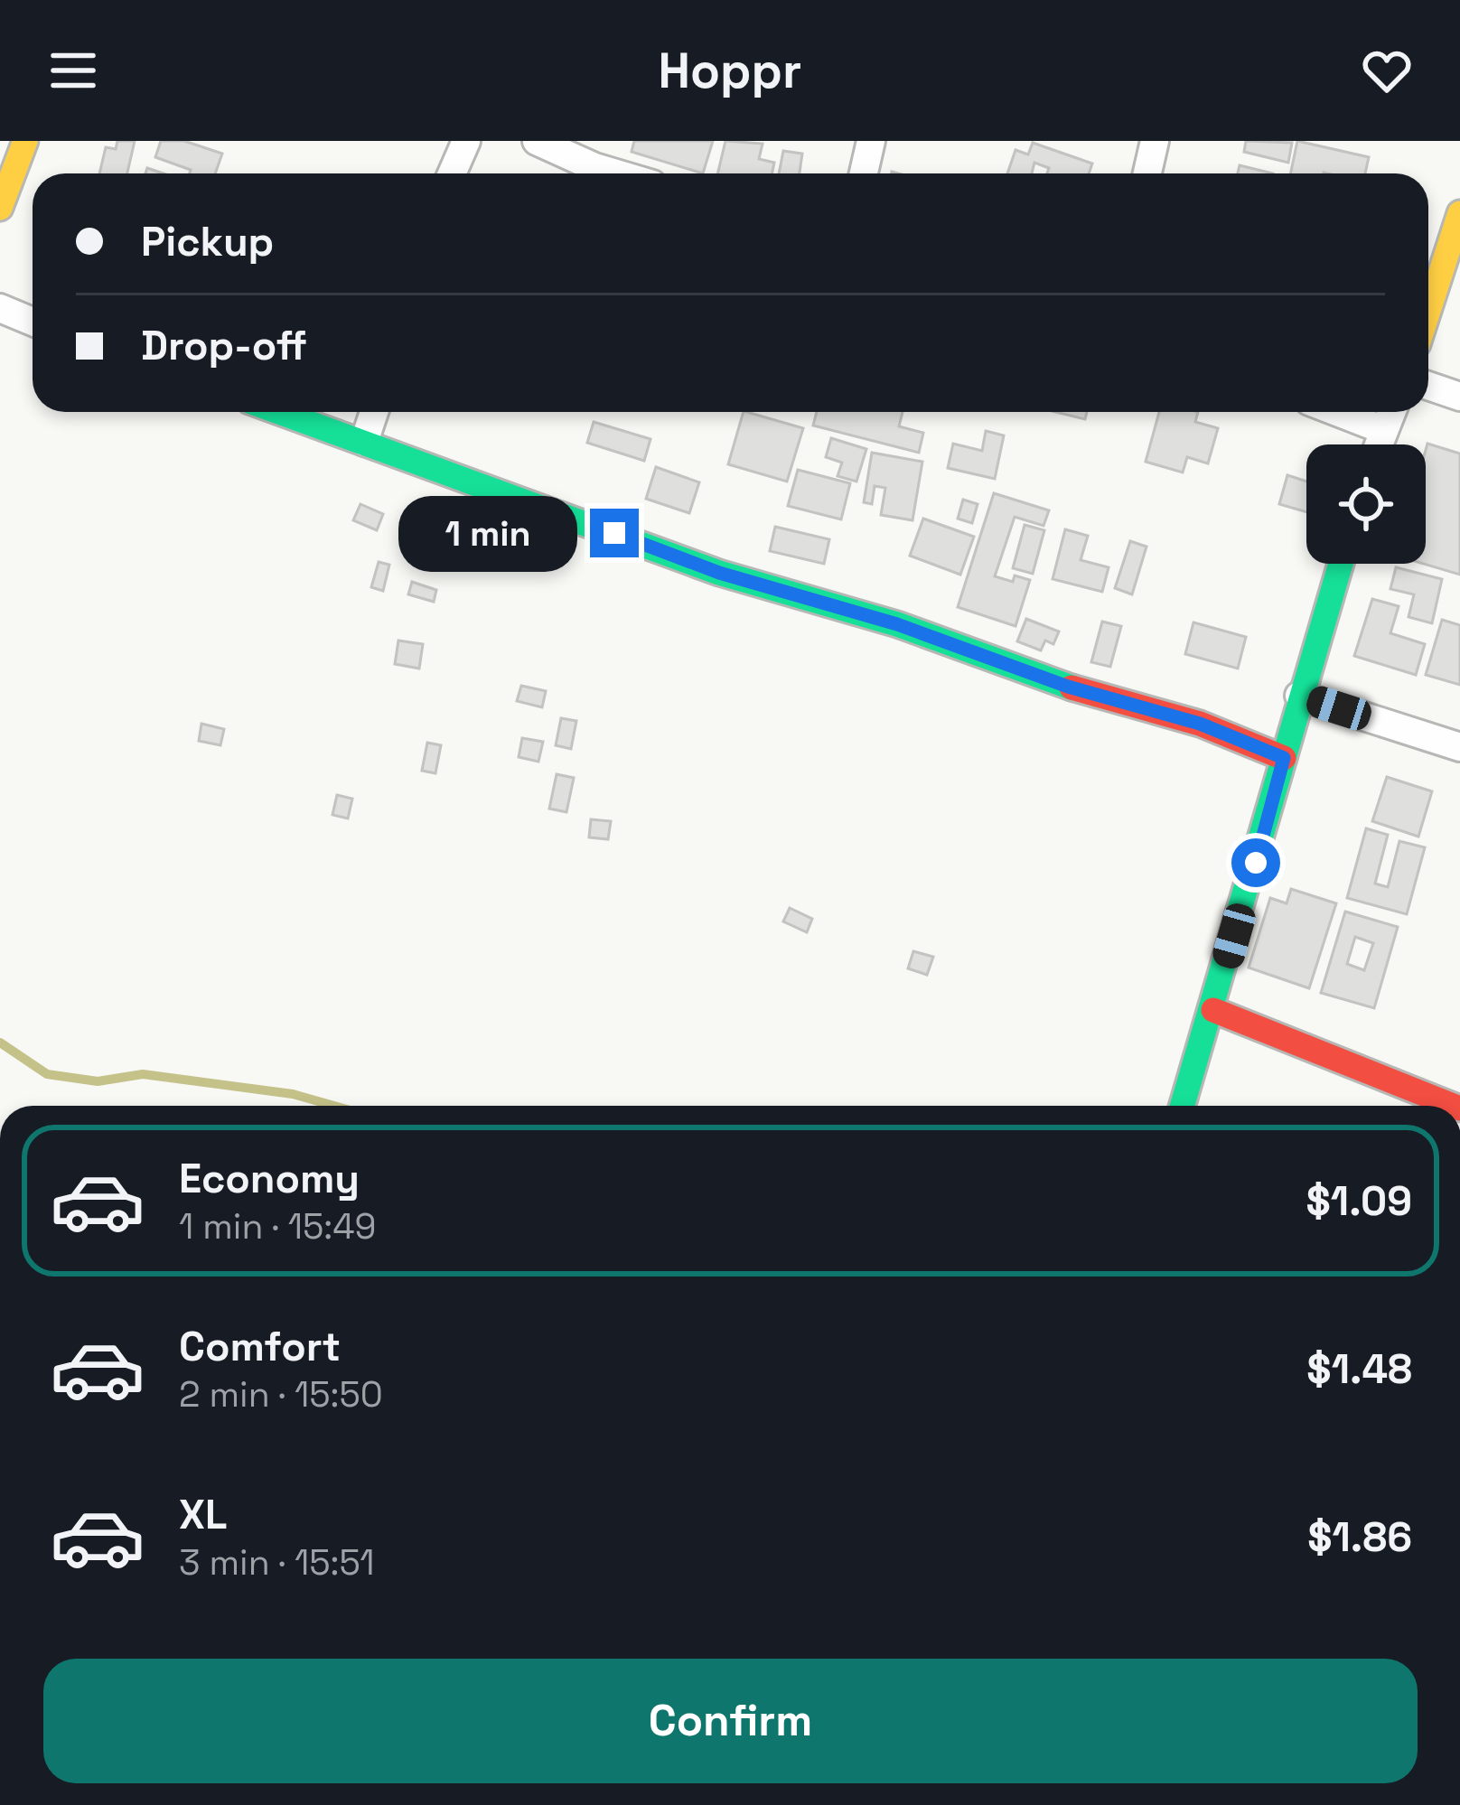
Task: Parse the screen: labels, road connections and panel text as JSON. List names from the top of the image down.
{
  "page": {
    "header": "Hoppr",
    "banner": ["Pickup", "Drop-off"],
    "bubble": "1 min",
    "list": [
      {
        "name": "Economy",
        "note": "1 min · 15:49",
        "value": "$1.09"
      },
      {
        "name": "Comfort",
        "note": "2 min · 15:50",
        "value": "$1.48"
      },
      {
        "name": "XL",
        "note": "3 min · 15:51",
        "value": "$1.86"
      }
    ],
    "buttons": "Confirm"
  }
}
